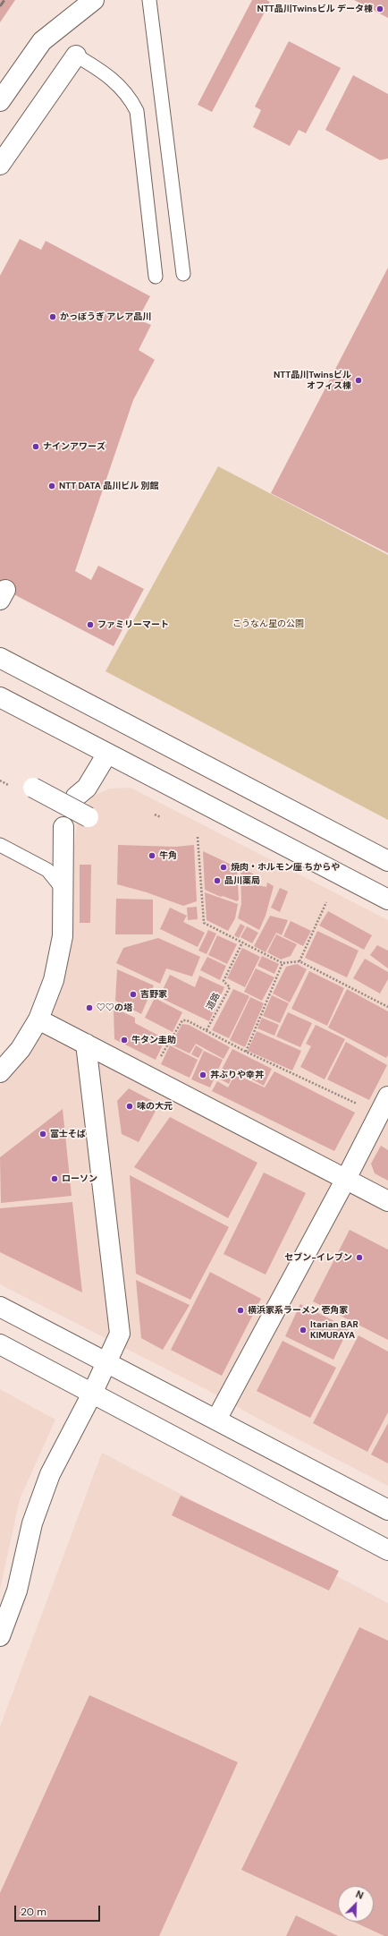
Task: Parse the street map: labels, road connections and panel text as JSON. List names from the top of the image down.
{
  "streets": {
    "path": ["道路"]
  },
  "parks": ["こうなん星の公園"],
  "places": [
    "NTT品川Twinsビル データ棟",
    "かっぽうぎ アレア品川",
    "NTT品川Twinsビル オフィス棟",
    "ナインアワーズ",
    "NTT DATA 品川ビル 別館",
    "ファミリーマート",
    "牛角",
    "焼肉・ホルモン座 ちからや",
    "品川薬局",
    "吉野家",
    "♡♡の塔",
    "牛タン圭助",
    "丼ぶりや幸丼",
    "味の大元",
    "富士そば",
    "ローソン",
    "セブン-イレブン",
    "横浜家系ラーメン 壱角家",
    "Itarian BAR KIMURAYA"
  ],
  "scale_bar": "20 m",
  "north": "top right"
}
